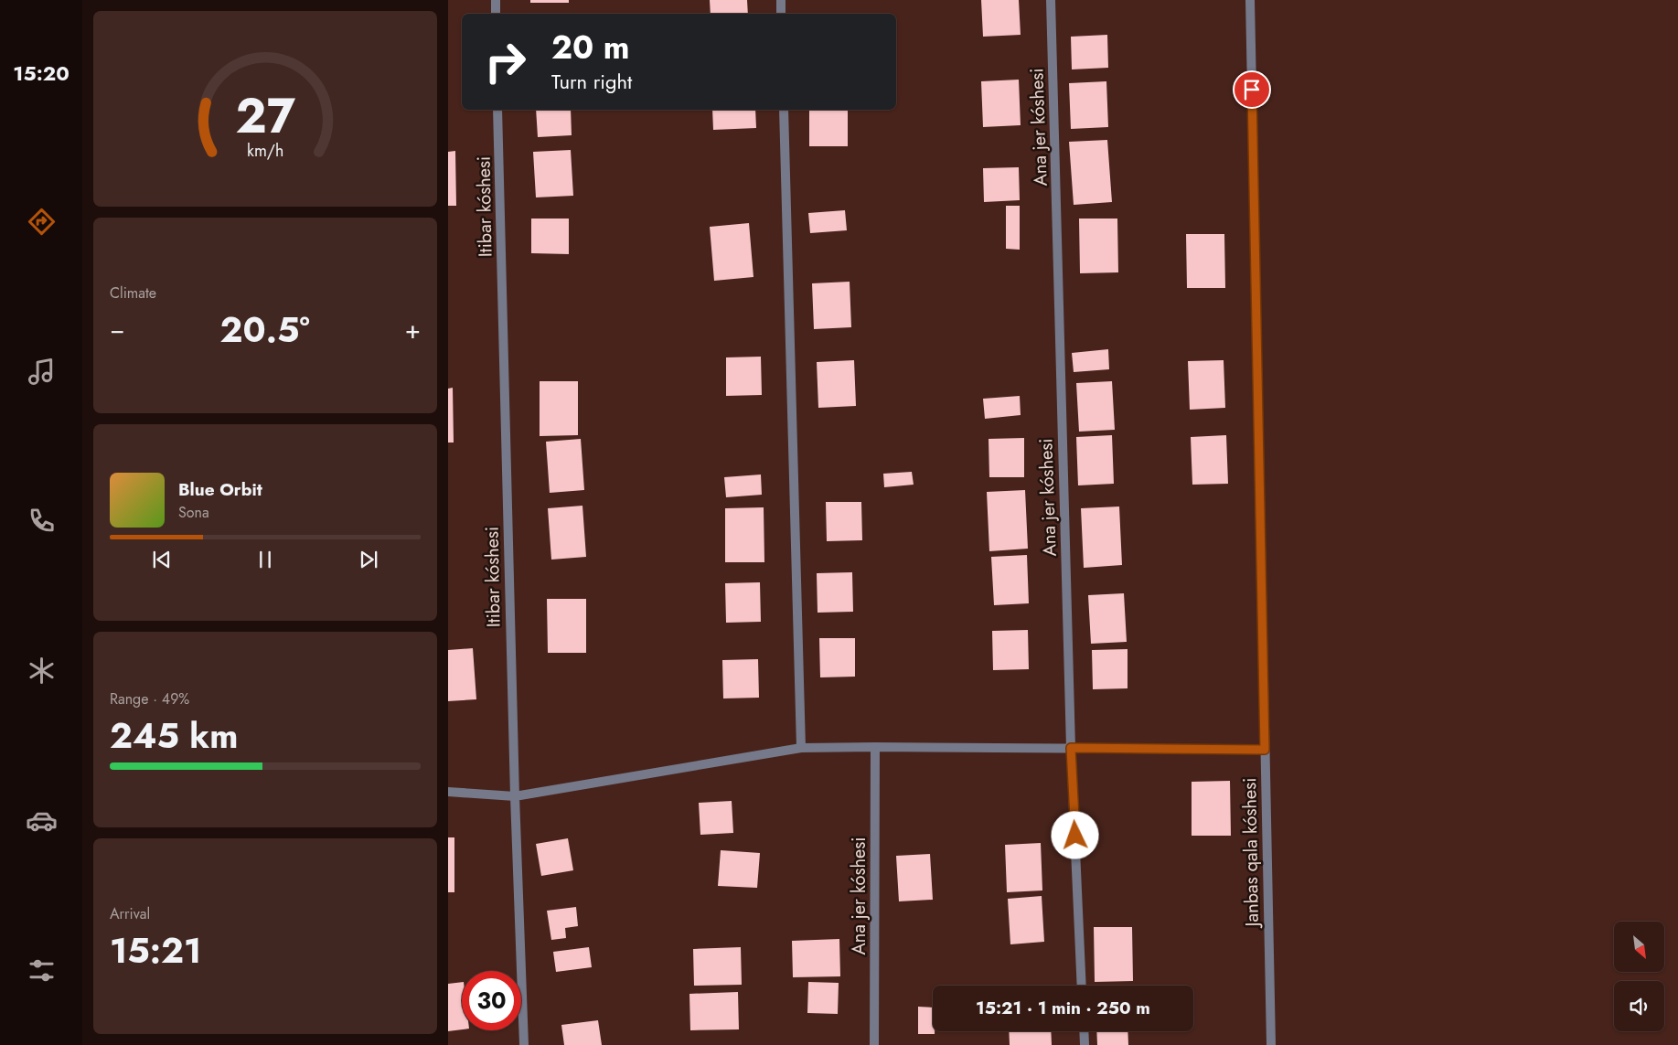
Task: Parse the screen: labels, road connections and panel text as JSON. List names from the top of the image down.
{
  "streets": {
    "street": ["Ana jer kóshesi", "Itibar kóshesi", "Janbas qala kóshesi"]
  },
  "north": "bottom right",
  "page": {
    "tabs": "15:20",
    "turn": ["20 m", "Turn right"],
    "tile": [
      "Climate",
      ["Range · 49%", "245 km"],
      ["Arrival", "15:21"]
    ],
    "heat": ["−", "20.5°", "+"],
    "song": ["Blue Orbit", "Sona"],
    "limit": "30",
    "trip": "15:21 · 1 min · 250 m",
    "gauge": ["27", "km/h"]
  }
}
